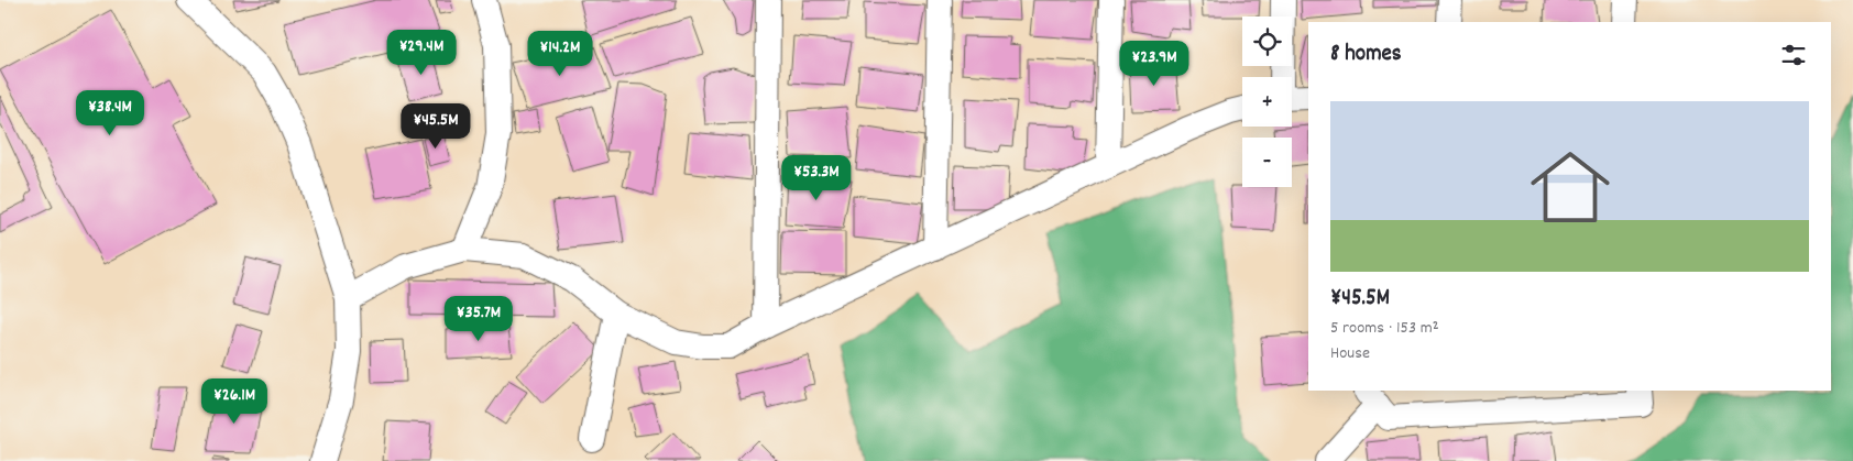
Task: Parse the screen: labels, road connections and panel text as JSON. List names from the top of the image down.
{
  "page": {
    "map_buttons": ["+", "−"],
    "heading": "8 homes",
    "price": [
      "¥29.4M",
      "¥14.2M",
      "¥23.9M",
      "¥38.4M",
      "¥45.5M",
      "¥53.3M",
      "¥35.7M",
      "¥26.1M"
    ],
    "list": [
      {
        "name": "¥45.5M",
        "note": "5 rooms · 153 m² · House"
      }
    ]
  }
}
